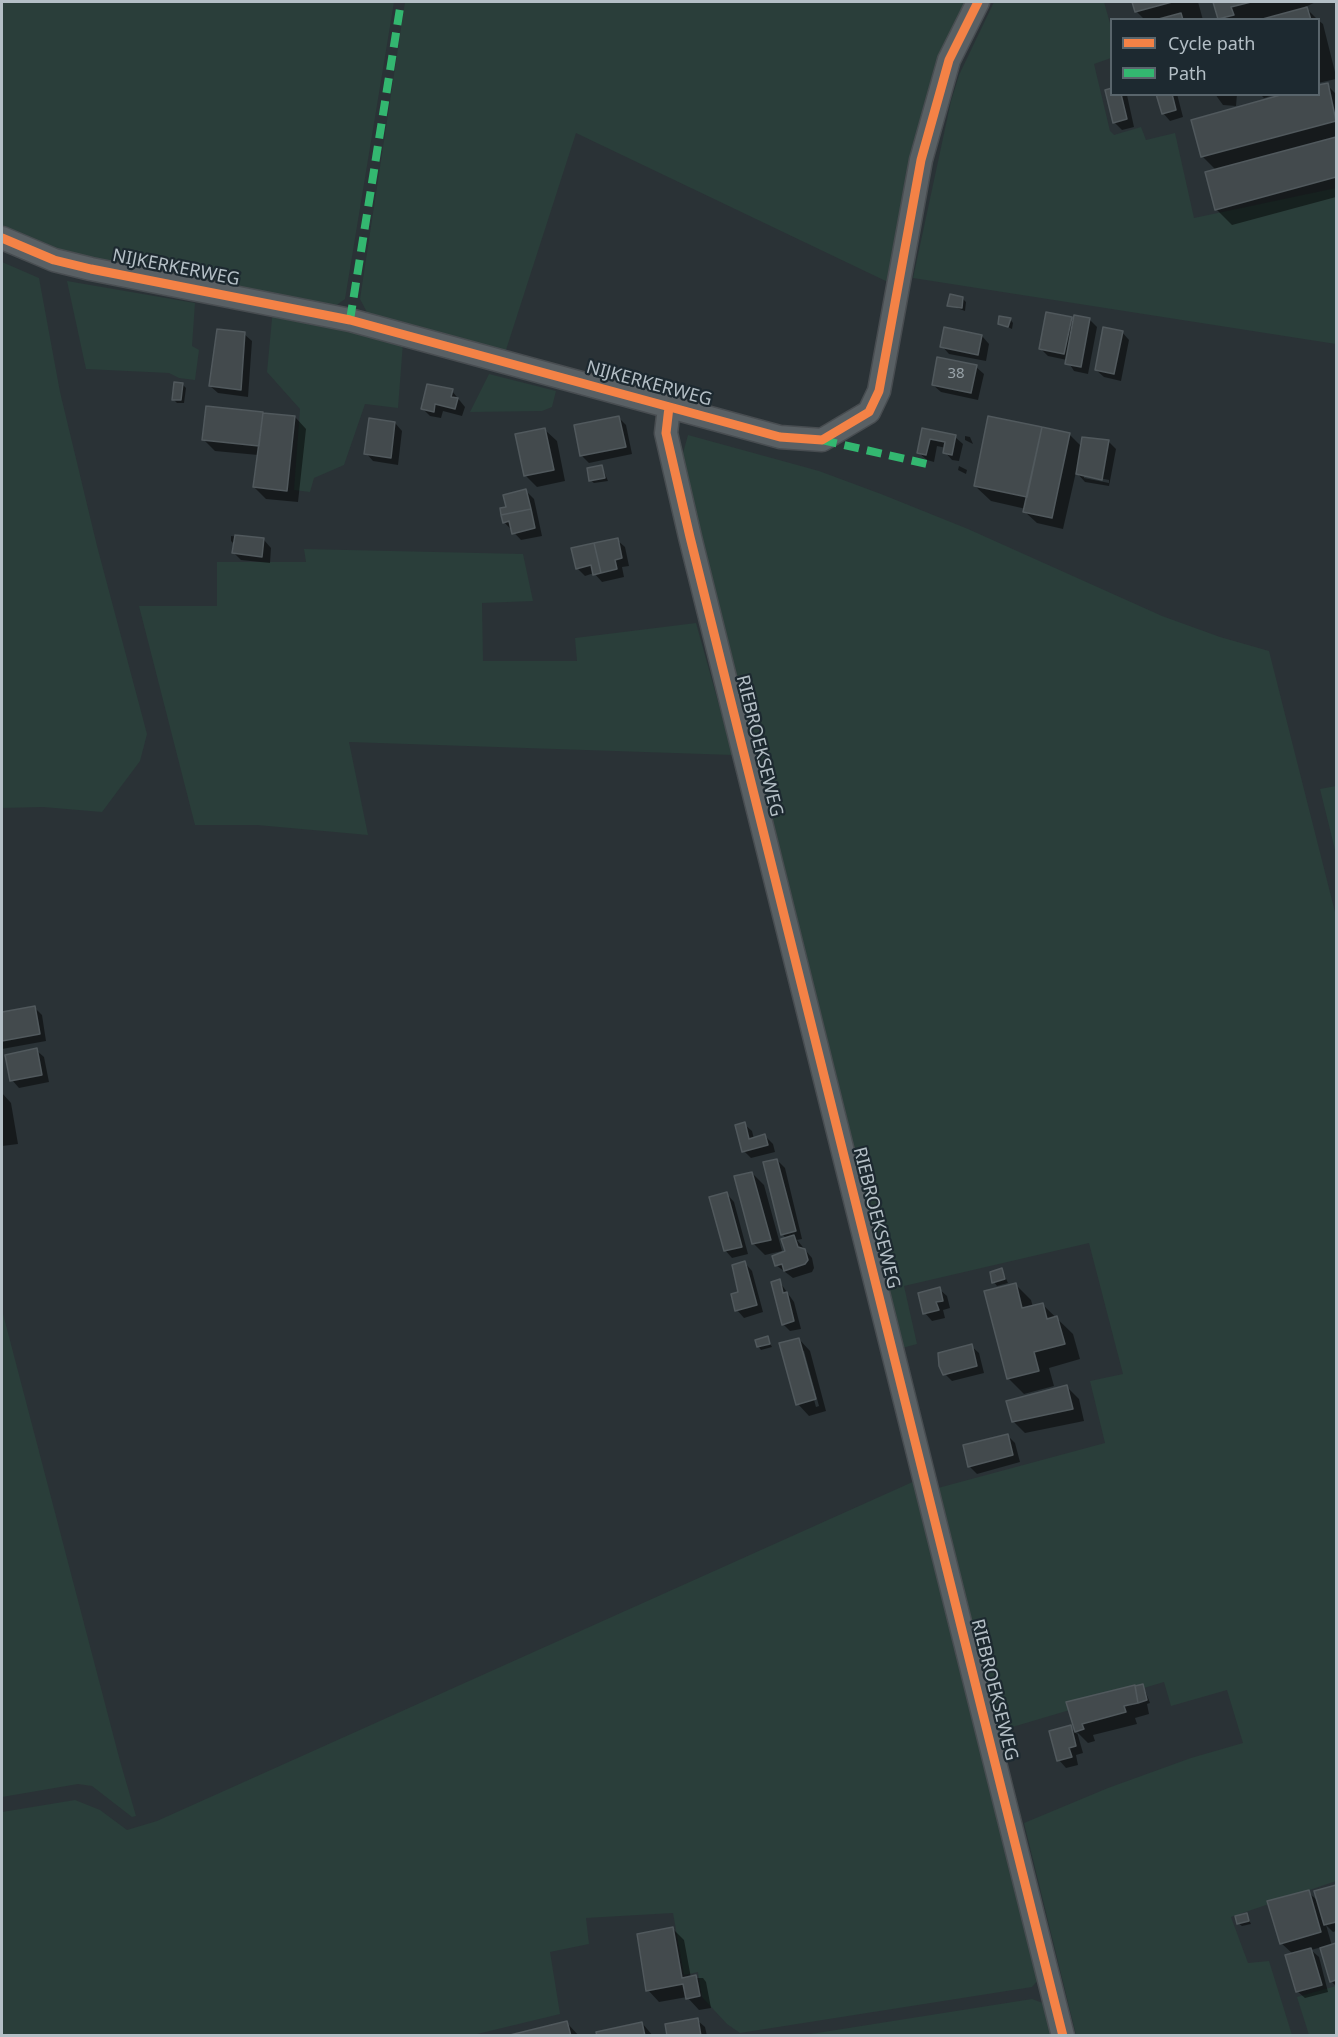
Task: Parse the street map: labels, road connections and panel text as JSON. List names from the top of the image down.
{
  "streets": {
    "street": ["NIJKERKERWEG", "RIEBROEKSEWEG"]
  },
  "crossings": [
    ["NIJKERKERWEG", "RIEBROEKSEWEG"]
  ],
  "house_numbers": ["38"],
  "legend": ["Cycle path", "Path"]
}
